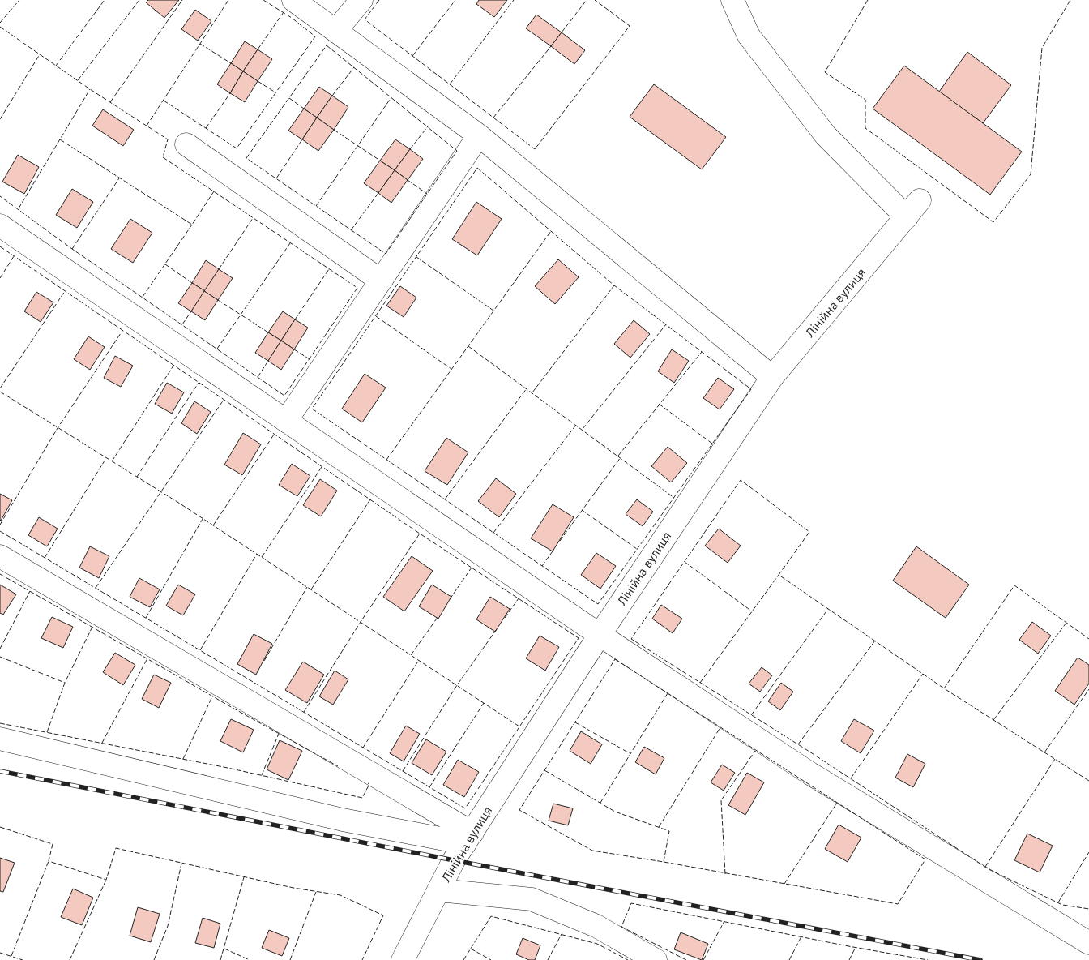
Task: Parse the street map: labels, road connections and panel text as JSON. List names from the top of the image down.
{
  "streets": {
    "street": ["Лінійна вулиця"]
  }
}
